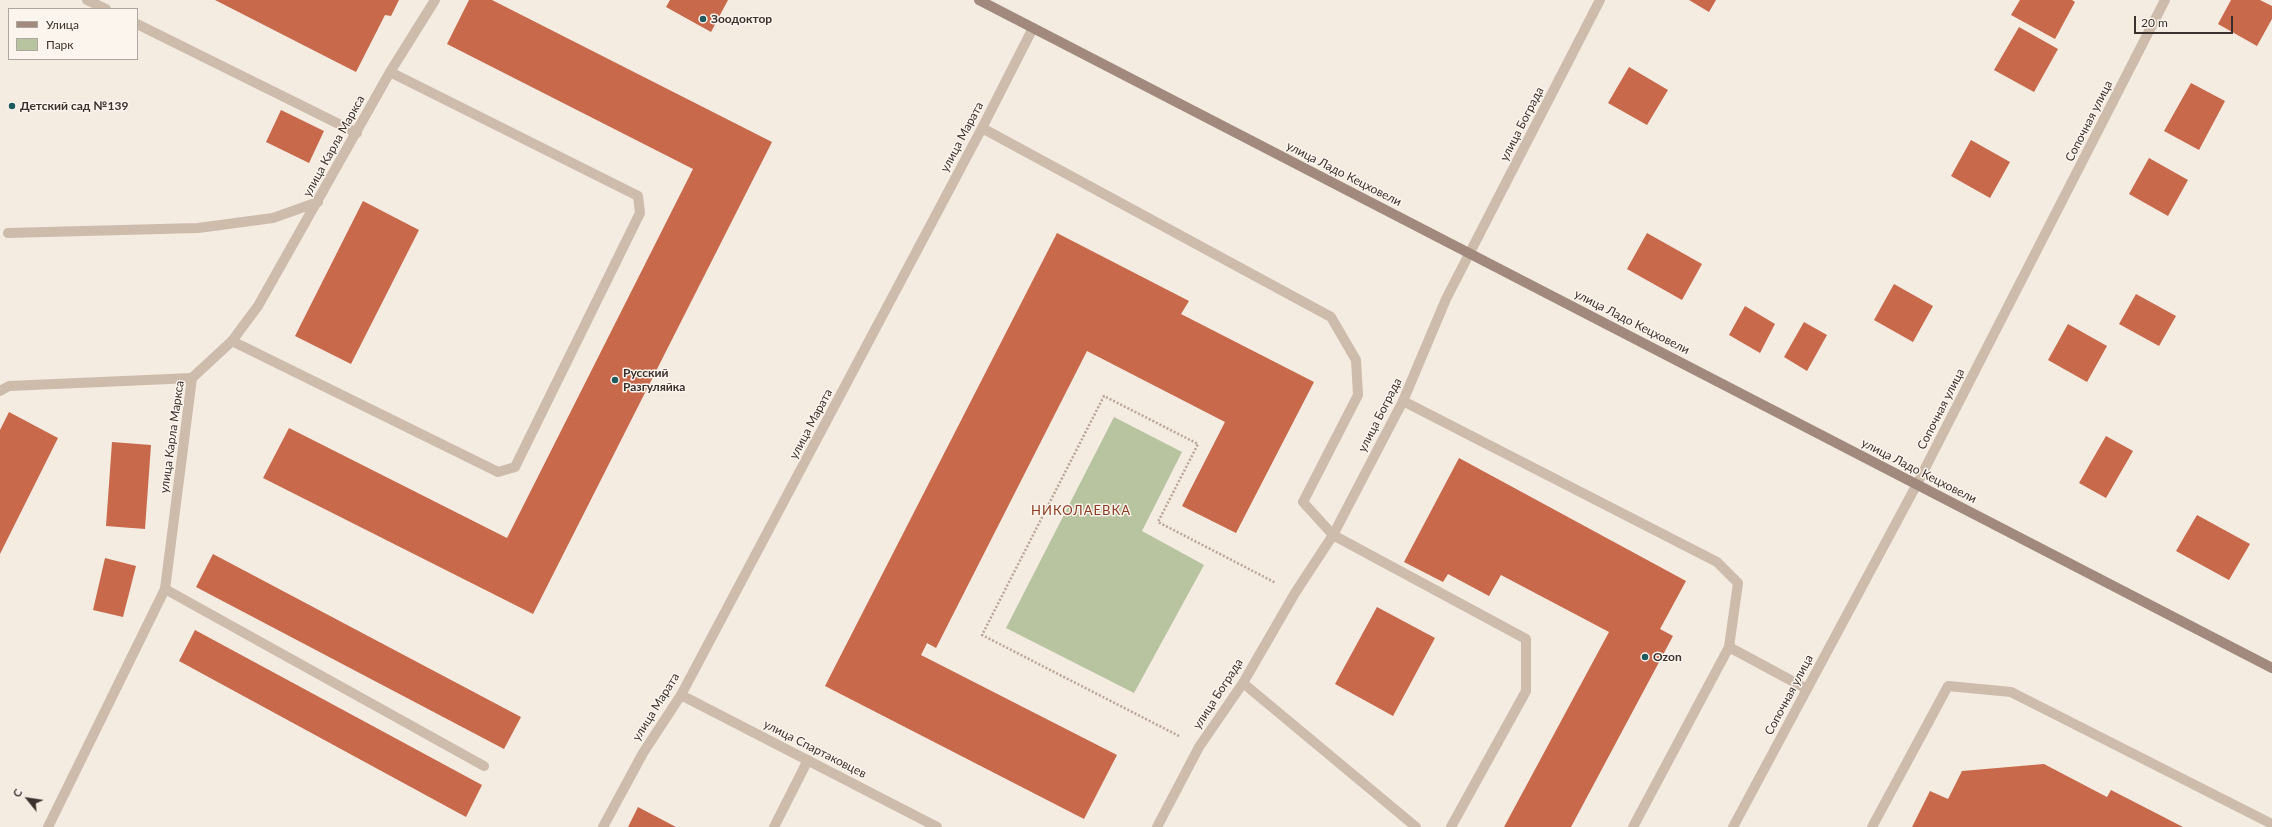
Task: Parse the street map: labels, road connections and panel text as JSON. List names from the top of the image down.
{
  "streets": {
    "main road": ["улица Ладо Кецховели"],
    "street": [
      "Сопочная улица",
      "улица Бограда",
      "улица Марата",
      "улица Карла Маркса",
      "улица Спартаковцев"
    ]
  },
  "crossings": [
    ["Сопочная улица", "улица Ладо Кецховели"],
    ["улица Бограда", "улица Ладо Кецховели"],
    ["улица Марата", "улица Ладо Кецховели"],
    ["улица Марата", "улица Спартаковцев"]
  ],
  "districts": ["НИКОЛАЕВКА"],
  "places": [
    "Зоодоктор",
    "Детский сад №139",
    "Русский Разгуляйка",
    "Ozon"
  ],
  "legend": ["Улица", "Парк"],
  "scale_bar": "20 m",
  "north": "top left"
}
